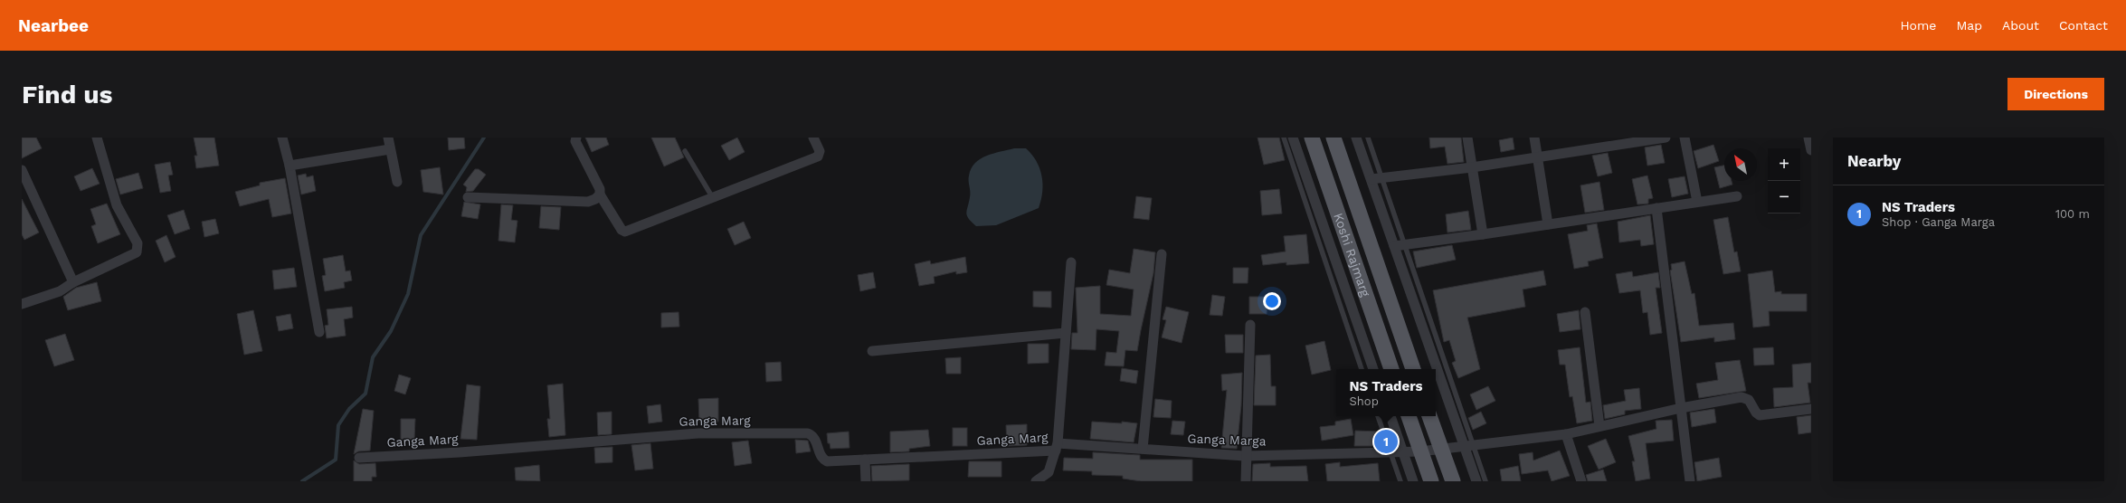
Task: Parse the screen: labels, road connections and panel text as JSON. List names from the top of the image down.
{
  "streets": {
    "main road": ["Koshi Rajmarg"],
    "street": ["Ganga Marg", "Ganga Marga"]
  },
  "crossings": [
    ["Ganga Marg", "Ganga Marga"]
  ],
  "north": "top left",
  "page": {
    "header": "Nearbee",
    "nav": [
      "Home",
      "Map",
      "About",
      "Contact"
    ],
    "buttons": "Directions",
    "title": "Find us",
    "heading": "Nearby",
    "map_buttons": ["+", "−"],
    "list": [
      {
        "mark": "1",
        "name": "NS Traders",
        "note": "Shop · Ganga Marga",
        "value": "100 m"
      }
    ],
    "popup": ["NS Traders", "Shop"],
    "pins": "1"
  }
}
